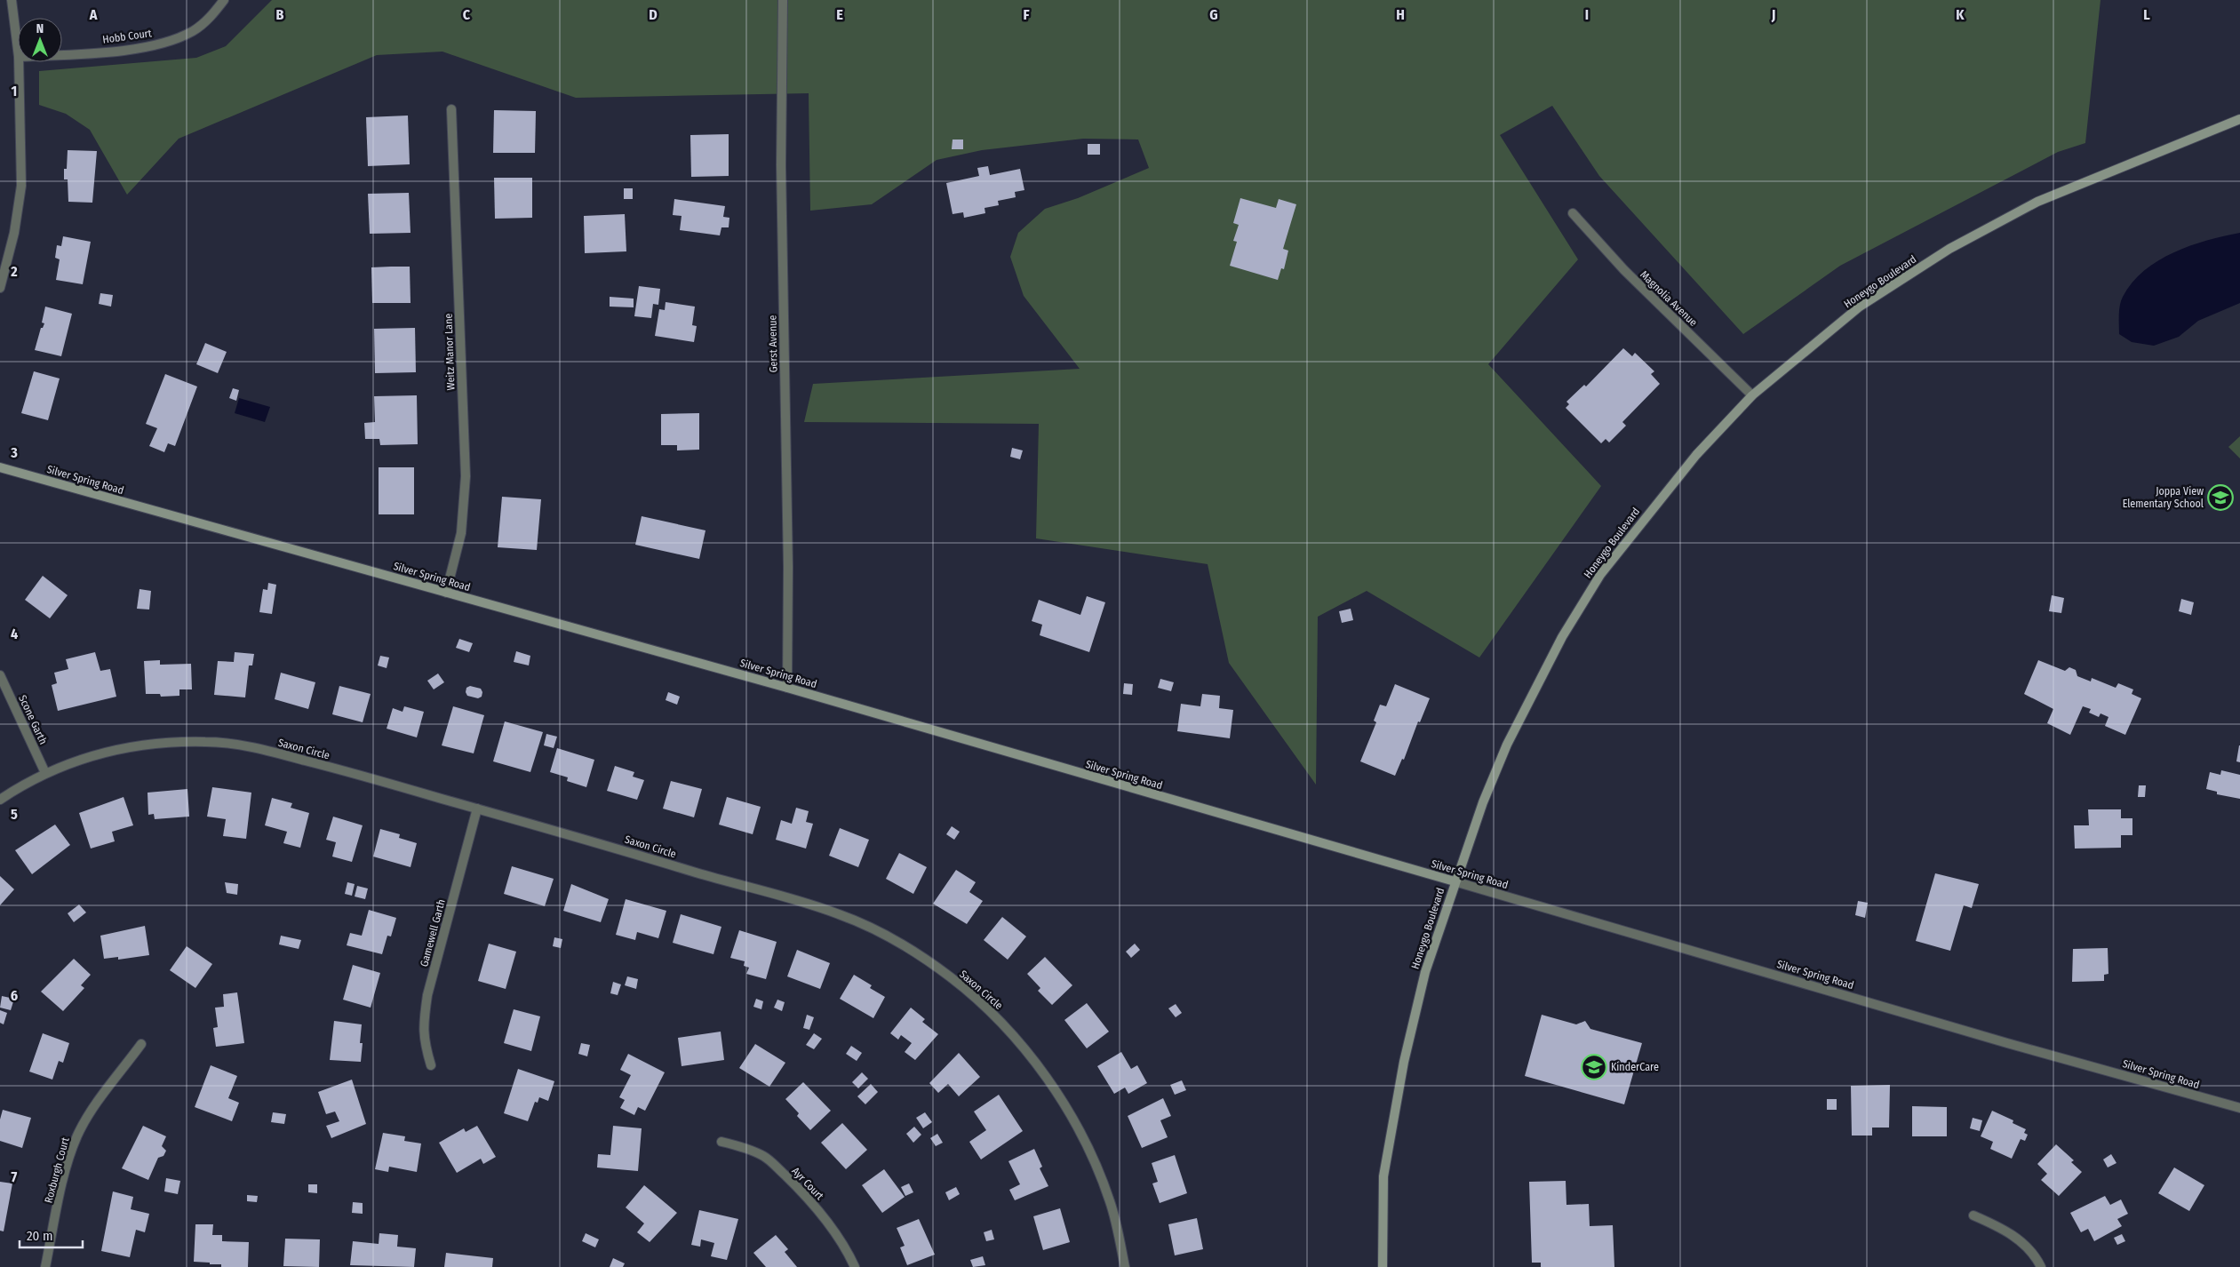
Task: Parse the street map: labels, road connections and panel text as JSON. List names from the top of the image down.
{
  "streets": {
    "main road": ["Honeygo Boulevard", "Silver Spring Road"],
    "street": [
      "Hobb Court",
      "Magnolia Avenue",
      "Gerst Avenue",
      "Weitz Manor Lane",
      "Scone Garth",
      "Saxon Circle",
      "Gamewell Garth",
      "Roxburgh Court",
      "Ayr Court"
    ]
  },
  "crossings": [
    ["Honeygo Boulevard", "Magnolia Avenue"],
    ["Honeygo Boulevard", "Silver Spring Road"],
    ["Gerst Avenue", "Silver Spring Road"],
    ["Weitz Manor Lane", "Silver Spring Road"],
    ["Scone Garth", "Saxon Circle"],
    ["Saxon Circle", "Gamewell Garth"]
  ],
  "places": {
    "school or university": ["Joppa View Elementary School", "KinderCare"]
  },
  "scale_bar": "20 m",
  "north": "top",
  "grid": {
    "columns": [
      "A",
      "B",
      "C",
      "D",
      "E",
      "F",
      "G",
      "H",
      "I",
      "J",
      "K",
      "L"
    ],
    "rows": [
      "1",
      "2",
      "3",
      "4",
      "5",
      "6",
      "7"
    ]
  }
}
